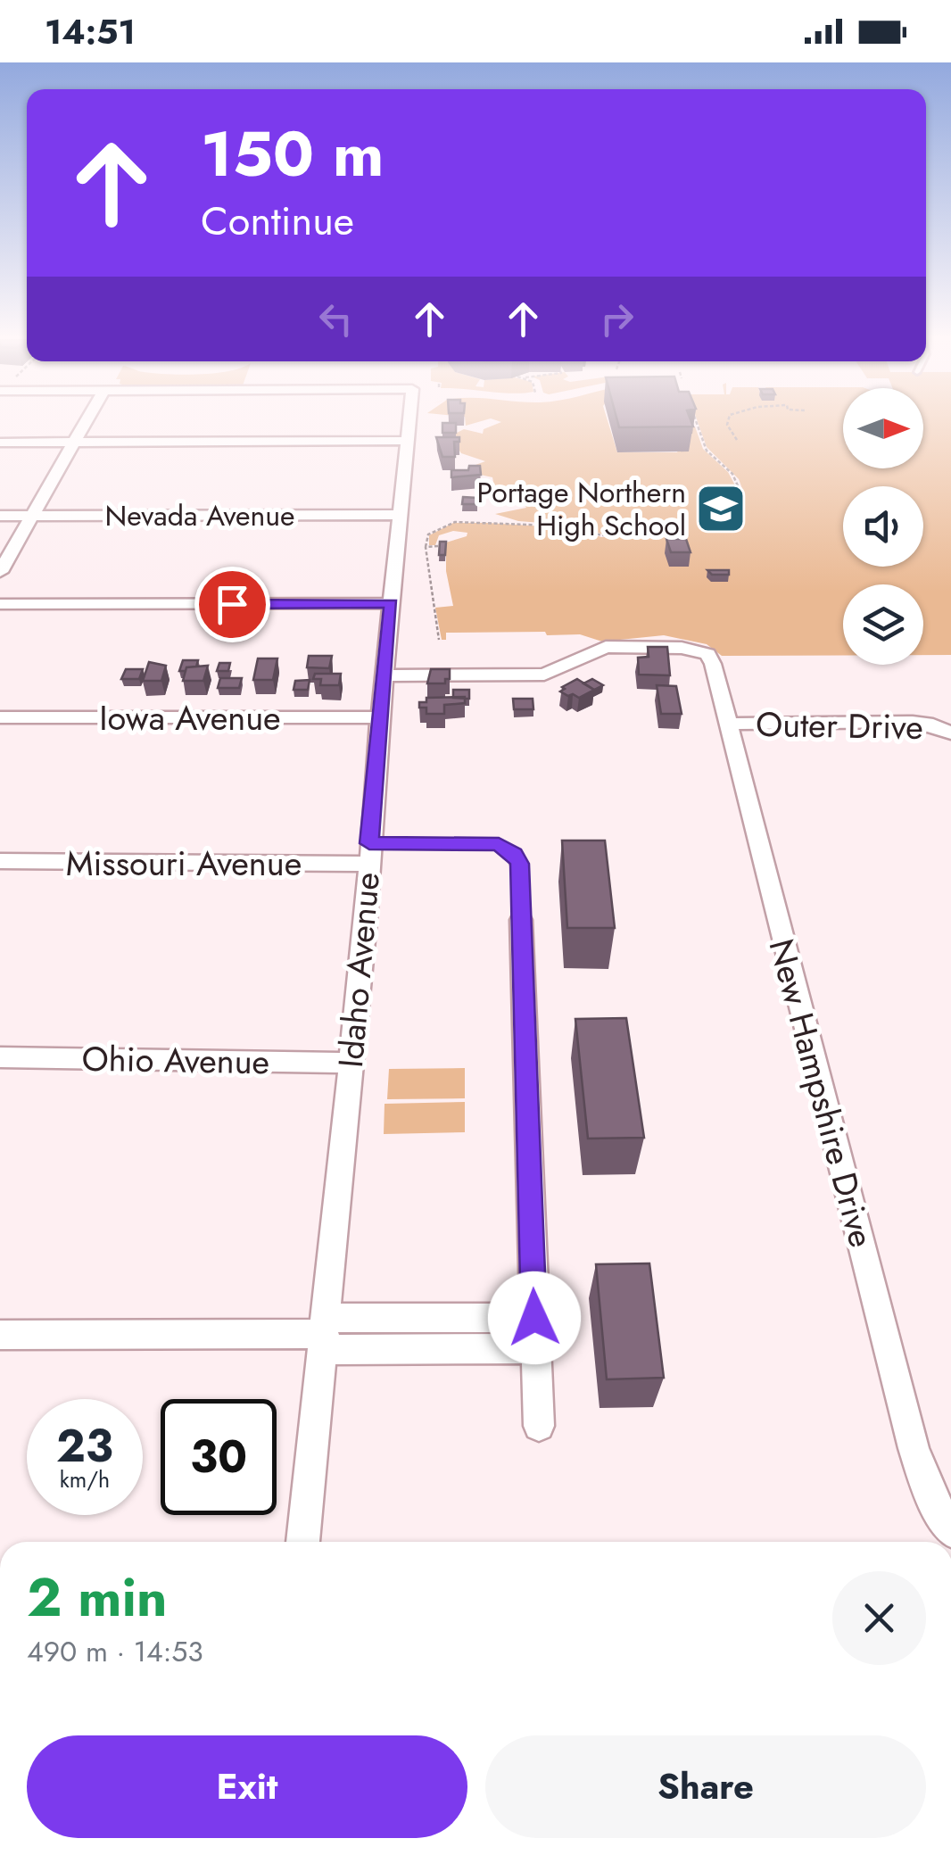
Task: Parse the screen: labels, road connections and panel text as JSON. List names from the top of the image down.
{
  "streets": {
    "street": [
      "Nevada Avenue",
      "Iowa Avenue",
      "Outer Drive",
      "Missouri Avenue",
      "Idaho Avenue",
      "Ohio Avenue",
      "New Hampshire Drive"
    ]
  },
  "crossings": [
    ["Nevada Avenue", "Idaho Avenue"],
    ["Iowa Avenue", "Idaho Avenue"],
    ["Outer Drive", "New Hampshire Drive"],
    ["Missouri Avenue", "Idaho Avenue"],
    ["Idaho Avenue", "Ohio Avenue"],
    ["Idaho Avenue", "New Hampshire Drive"]
  ],
  "places": {
    "school or university": ["Portage Northern High School"]
  },
  "north": "right",
  "page": {
    "status": "14:51",
    "turn": ["150 m", "Continue"],
    "speed": "23 km/h",
    "limit": "30",
    "heading": ["2 min", "490 m · 14:53"],
    "buttons": ["Exit", "Share"]
  }
}
